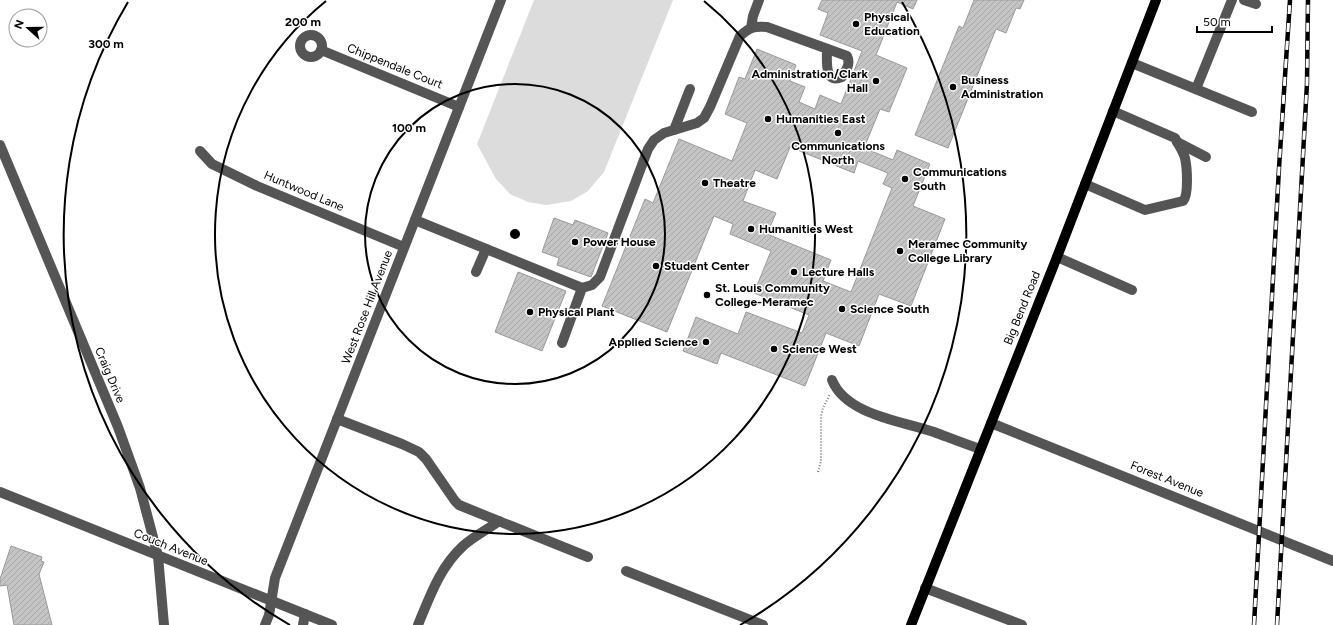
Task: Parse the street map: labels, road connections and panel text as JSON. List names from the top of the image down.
{
  "streets": {
    "main road": ["Big Bend Road"],
    "street": [
      "Chippendale Court",
      "Huntwood Lane",
      "West Rose Hill Avenue",
      "Craig Drive",
      "Forest Avenue",
      "Couch Avenue"
    ]
  },
  "crossings": [
    ["Chippendale Court", "West Rose Hill Avenue"],
    ["Huntwood Lane", "West Rose Hill Avenue"],
    ["West Rose Hill Avenue", "Couch Avenue"],
    ["Big Bend Road", "Forest Avenue"],
    ["Craig Drive", "Couch Avenue"]
  ],
  "places": [
    "Physical Education",
    "Administration/Clark Hall",
    "Business Administration",
    "Humanities East",
    "Communications North",
    "Communications South",
    "Theatre",
    "Humanities West",
    "Power House",
    "Meramec Community College Library",
    "Student Center",
    "Lecture Halls",
    "St. Louis Community College-Meramec",
    "Science South",
    "Physical Plant",
    "Applied Science",
    "Science West"
  ],
  "scale_bar": "50 m",
  "north": "left",
  "rings": ["200 m", "300 m", "100 m"]
}
